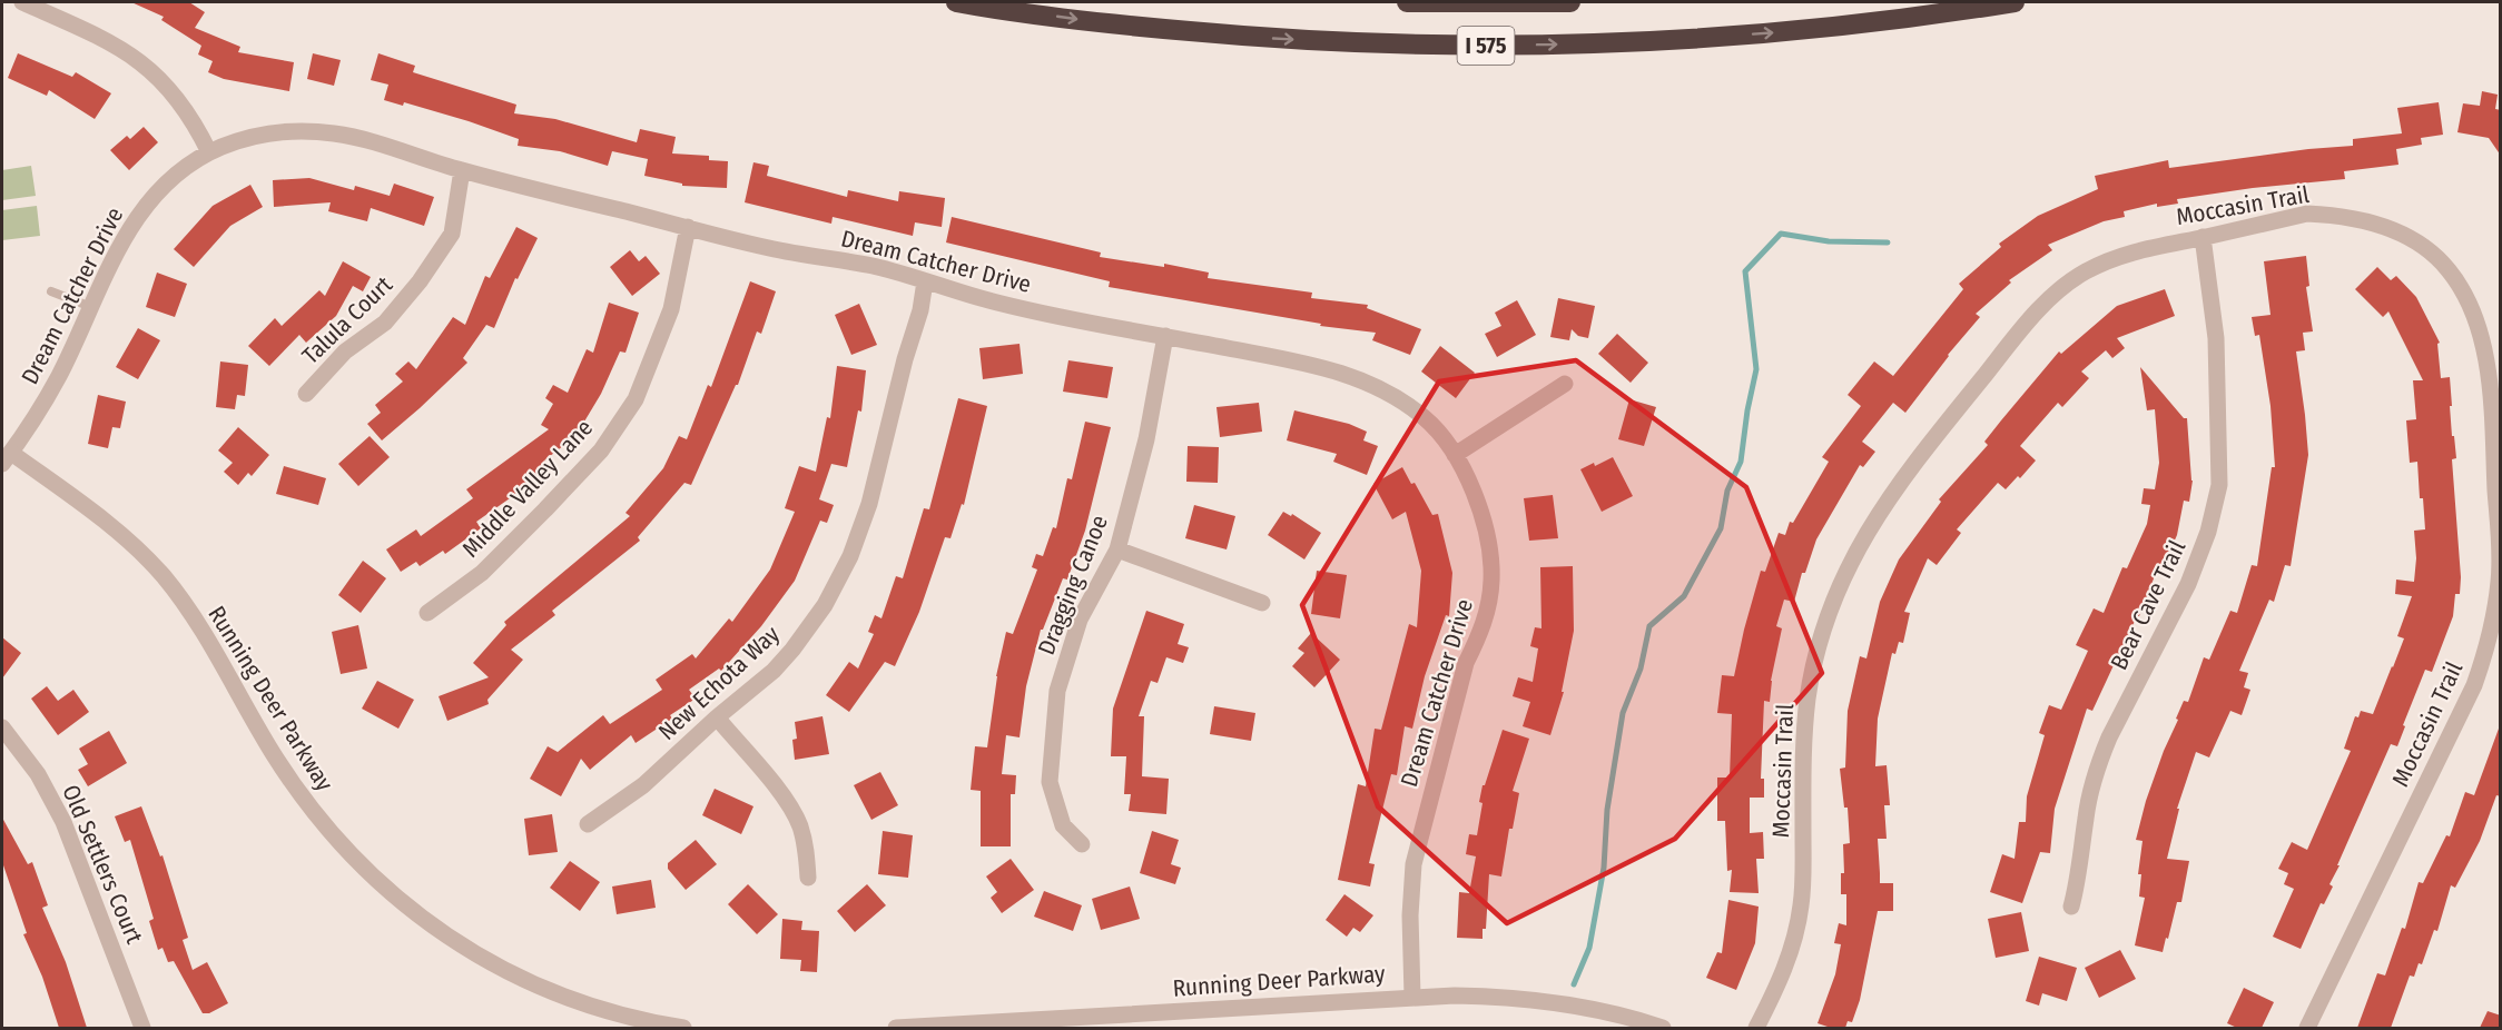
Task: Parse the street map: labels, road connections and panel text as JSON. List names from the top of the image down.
{
  "streets": {
    "highway": ["I 575"],
    "street": [
      "Moccasin Trail",
      "Dream Catcher Drive",
      "Talula Court",
      "Middle Valley Lane",
      "Dragging Canoe",
      "Bear Cave Trail",
      "New Echota Way",
      "Running Deer Parkway",
      "Old Settlers Court"
    ]
  },
  "crossings": [
    ["Moccasin Trail", "Bear Cave Trail"],
    ["Dream Catcher Drive", "Talula Court"],
    ["Dream Catcher Drive", "Middle Valley Lane"],
    ["Dream Catcher Drive", "Dragging Canoe"],
    ["Dream Catcher Drive", "New Echota Way"],
    ["Dream Catcher Drive", "Running Deer Parkway"]
  ]
}
